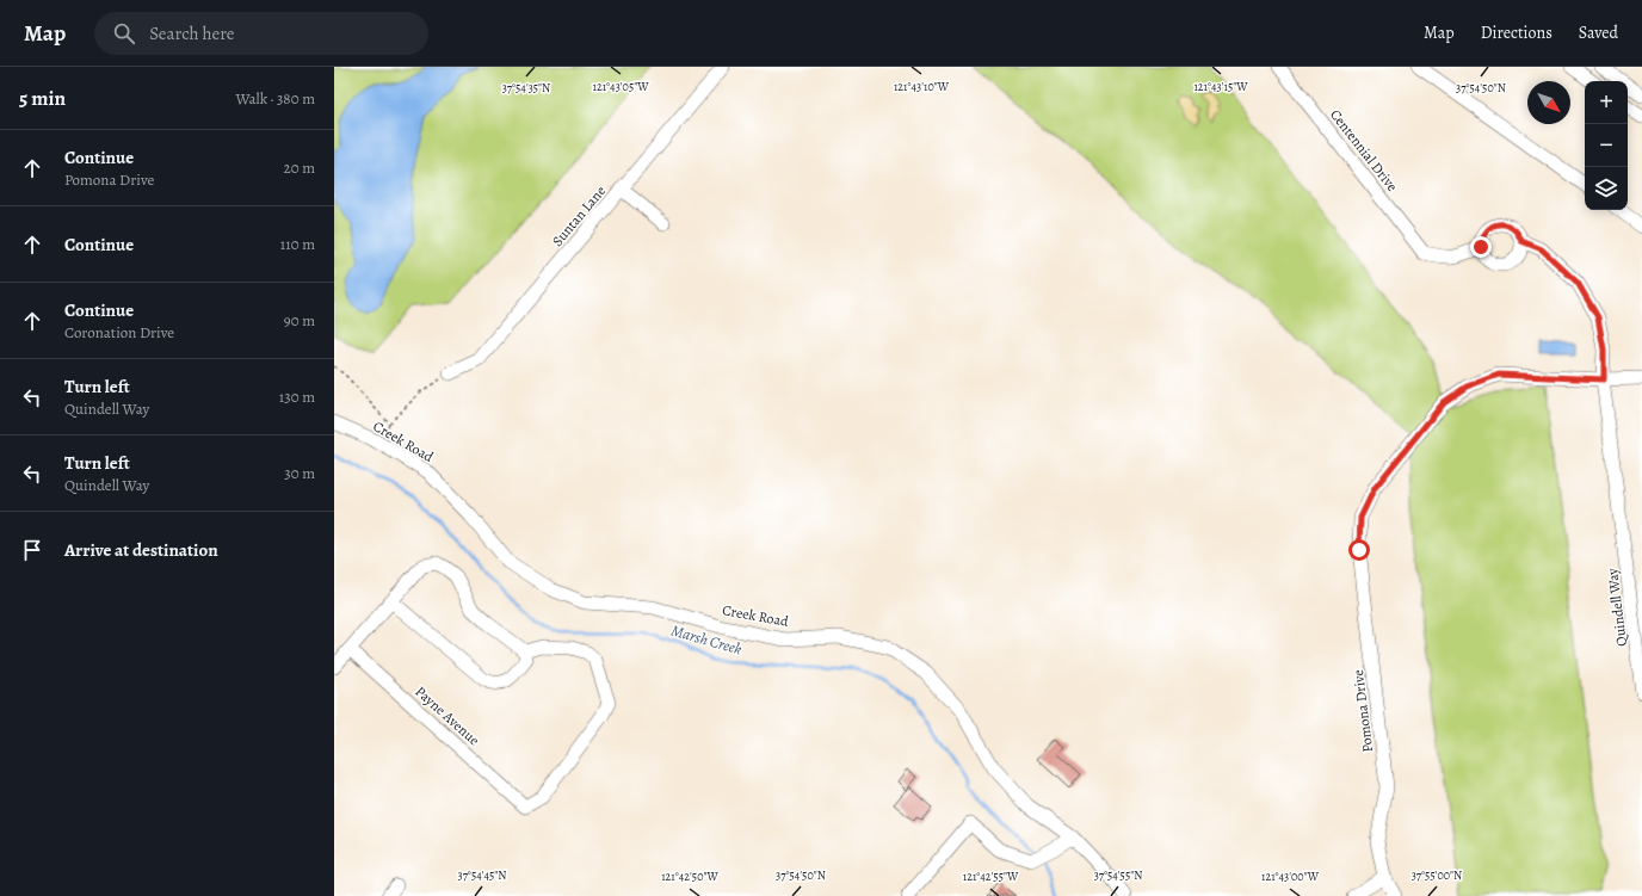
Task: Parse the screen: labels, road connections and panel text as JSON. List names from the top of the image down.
{
  "streets": {
    "street": [
      "Centennial Drive",
      "Suntan Lane",
      "Creek Road",
      "Quindell Way",
      "Pomona Drive",
      "Payne Avenue"
    ]
  },
  "crossings": [
    ["Centennial Drive", "Quindell Way"],
    ["Quindell Way", "Pomona Drive"]
  ],
  "water": ["Marsh Creek"],
  "north": "bottom right",
  "page": {
    "header": "Map",
    "search": "Search here",
    "nav": ["Map", "Directions", "Saved"],
    "heading": ["5 min", "Walk · 380 m"],
    "map_buttons": ["+", "−"],
    "list": [
      ["Continue", "Pomona Drive", "20 m"],
      ["Continue", "110 m"],
      ["Continue", "Coronation Drive", "90 m"],
      ["Turn left", "Quindell Way", "130 m"],
      ["Turn left", "Quindell Way", "30 m"],
      "Arrive at destination"
    ]
  },
  "coordinates": [
    "121°43'10\"W",
    "121°43'15\"W",
    "121°43'05\"W",
    "37°54'35\"N",
    "37°54'50\"N",
    "37°54'45\"N",
    "37°54'55\"N",
    "37°55'00\"N",
    "121°42'50\"W",
    "121°42'55\"W",
    "121°43'00\"W"
  ]
}
